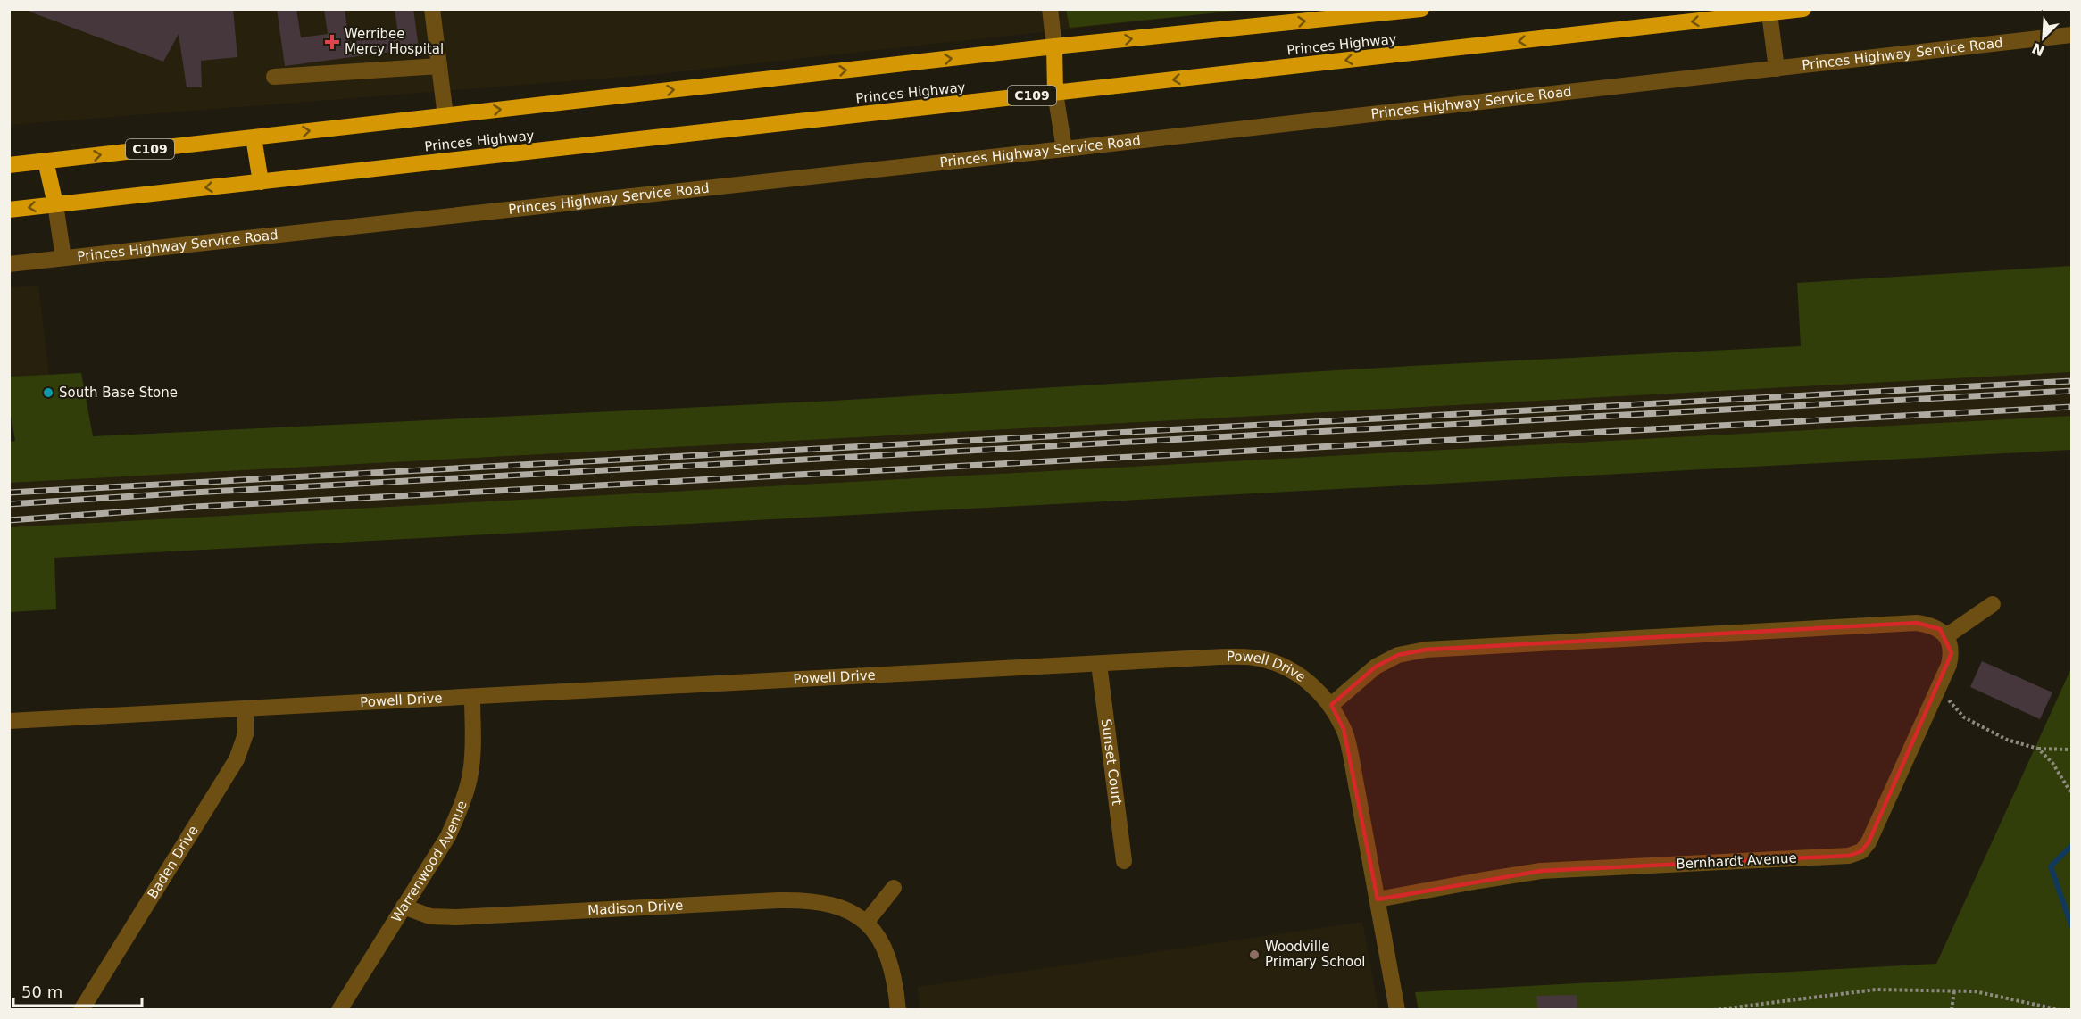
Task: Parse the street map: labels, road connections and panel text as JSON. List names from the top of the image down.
{
  "streets": {
    "highway": ["Princes Highway", "C109"],
    "street": [
      "Princes Highway Service Road",
      "Powell Drive",
      "Sunset Court",
      "Warrenwood Avenue",
      "Bernhardt Avenue",
      "Baden Drive",
      "Madison Drive"
    ]
  },
  "crossings": [
    ["Powell Drive", "Sunset Court"],
    ["Powell Drive", "Warrenwood Avenue"],
    ["Powell Drive", "Bernhardt Avenue"],
    ["Powell Drive", "Baden Drive"],
    ["Warrenwood Avenue", "Madison Drive"]
  ],
  "places": {
    "health": ["Werribee Mercy Hospital"],
    "other": ["South Base Stone", "Woodville Primary School"]
  },
  "scale_bar": "50 m",
  "north": "bottom left"
}
